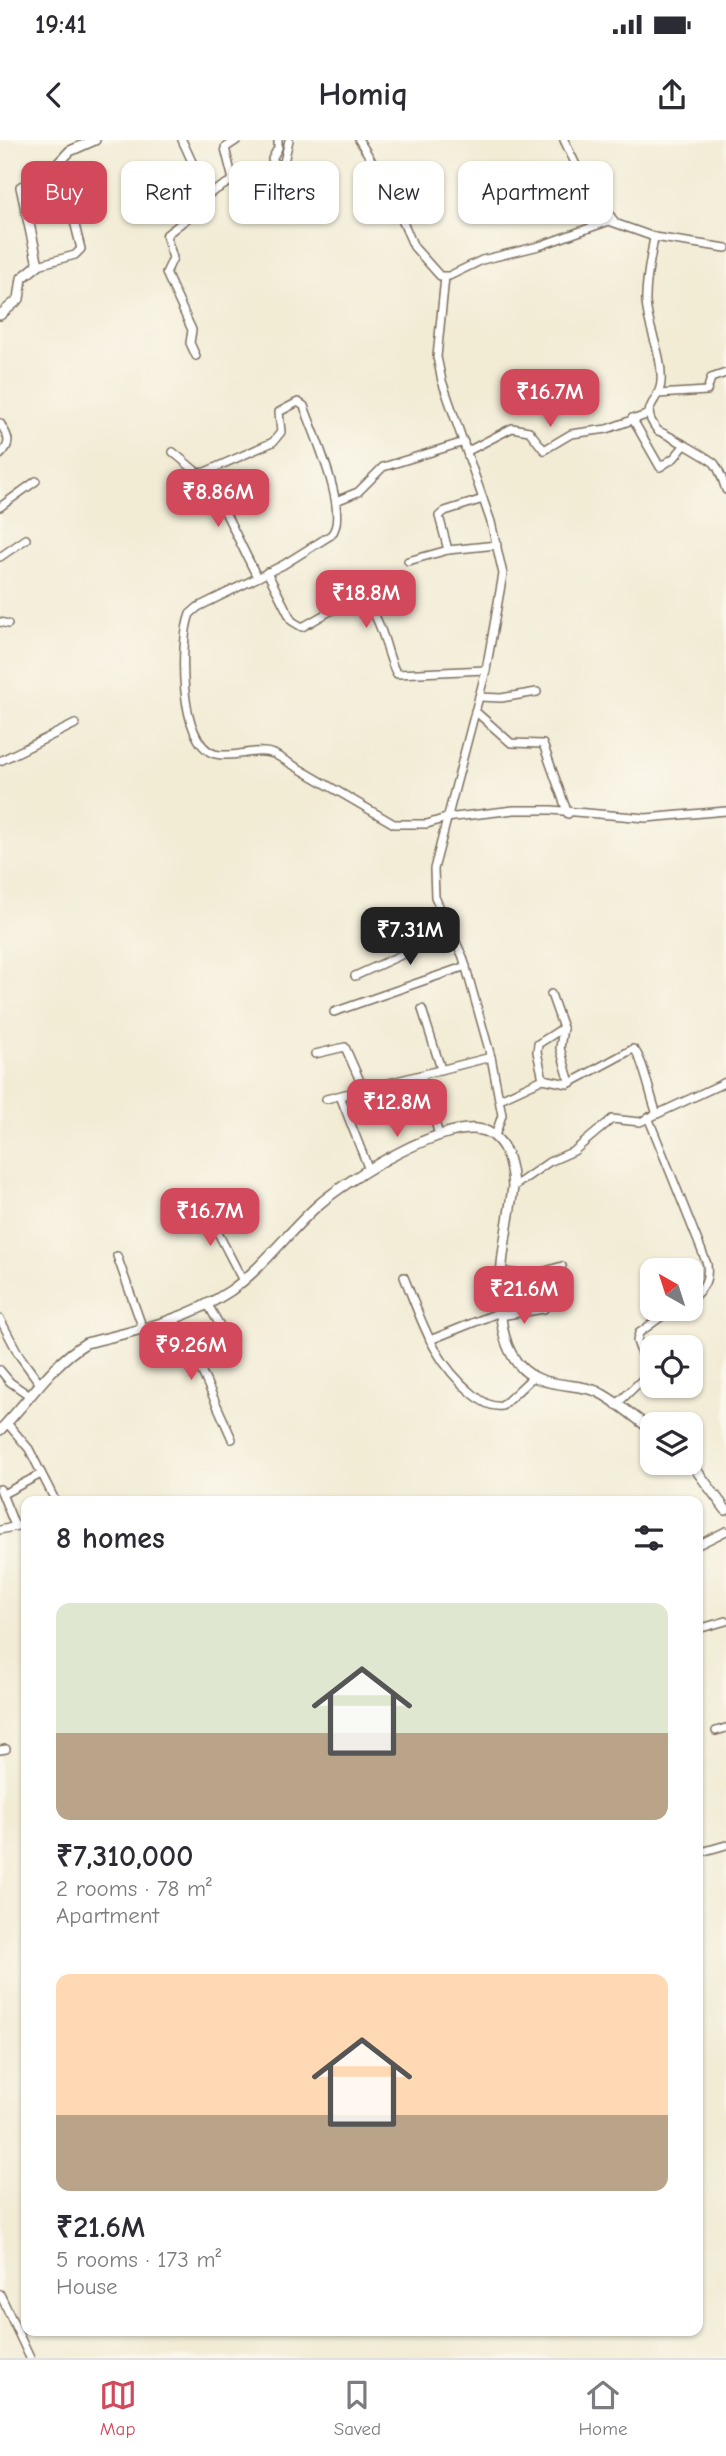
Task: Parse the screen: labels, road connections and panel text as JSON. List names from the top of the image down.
{
  "north": "top left",
  "page": {
    "status": "19:41",
    "header": "Homiq",
    "chip": [
      "Buy",
      "Rent",
      "Filters",
      "New",
      "Apartment"
    ],
    "price": [
      "₹16.7M",
      "₹8.86M",
      "₹18.8M",
      "₹7.31M",
      "₹12.8M",
      "₹16.7M",
      "₹21.6M",
      "₹9.26M"
    ],
    "heading": "8 homes",
    "list": [
      {
        "name": "₹7,310,000",
        "note": "2 rooms · 78 m² · Apartment"
      },
      {
        "name": "₹21.6M",
        "note": "5 rooms · 173 m² · House"
      }
    ],
    "tabs": ["Map", "Saved", "Home"]
  }
}
